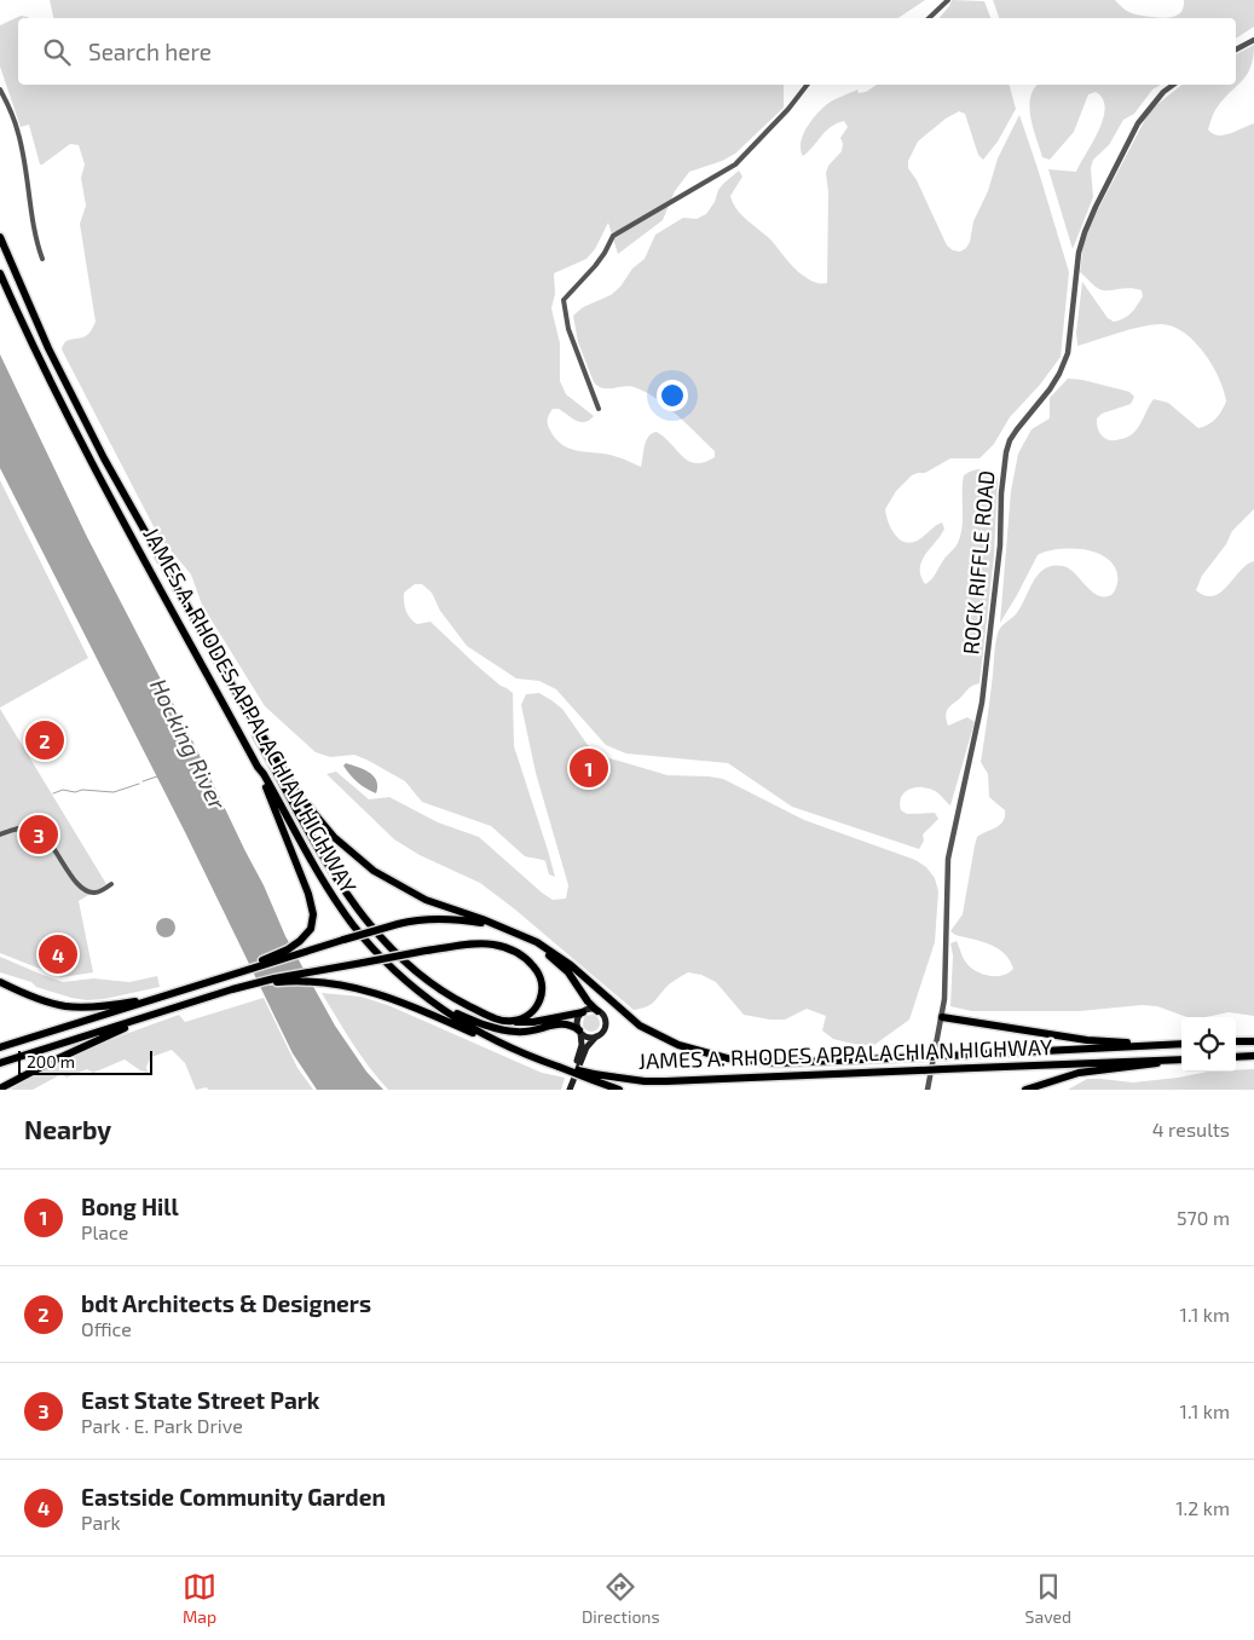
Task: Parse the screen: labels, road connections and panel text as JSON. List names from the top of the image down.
{
  "streets": {
    "highway": ["JAMES A. RHODES APPALACHIAN HIGHWAY"],
    "street": ["ROCK RIFFLE ROAD"]
  },
  "water": ["Hocking River"],
  "scale_bar": "200 m",
  "page": {
    "search": "Search here",
    "pins": [
      "2",
      "1",
      "3",
      "4"
    ],
    "scale": "200 m",
    "heading": ["Nearby", "4 results"],
    "list": [
      {
        "mark": "1",
        "name": "Bong Hill",
        "note": "Place",
        "value": "570 m"
      },
      {
        "mark": "2",
        "name": "bdt Architects & Designers",
        "note": "Office",
        "value": "1.1 km"
      },
      {
        "mark": "3",
        "name": "East State Street Park",
        "note": "Park · E. Park Drive",
        "value": "1.1 km"
      },
      {
        "mark": "4",
        "name": "Eastside Community Garden",
        "note": "Park",
        "value": "1.2 km"
      }
    ],
    "nav": ["Map", "Directions", "Saved"]
  }
}
